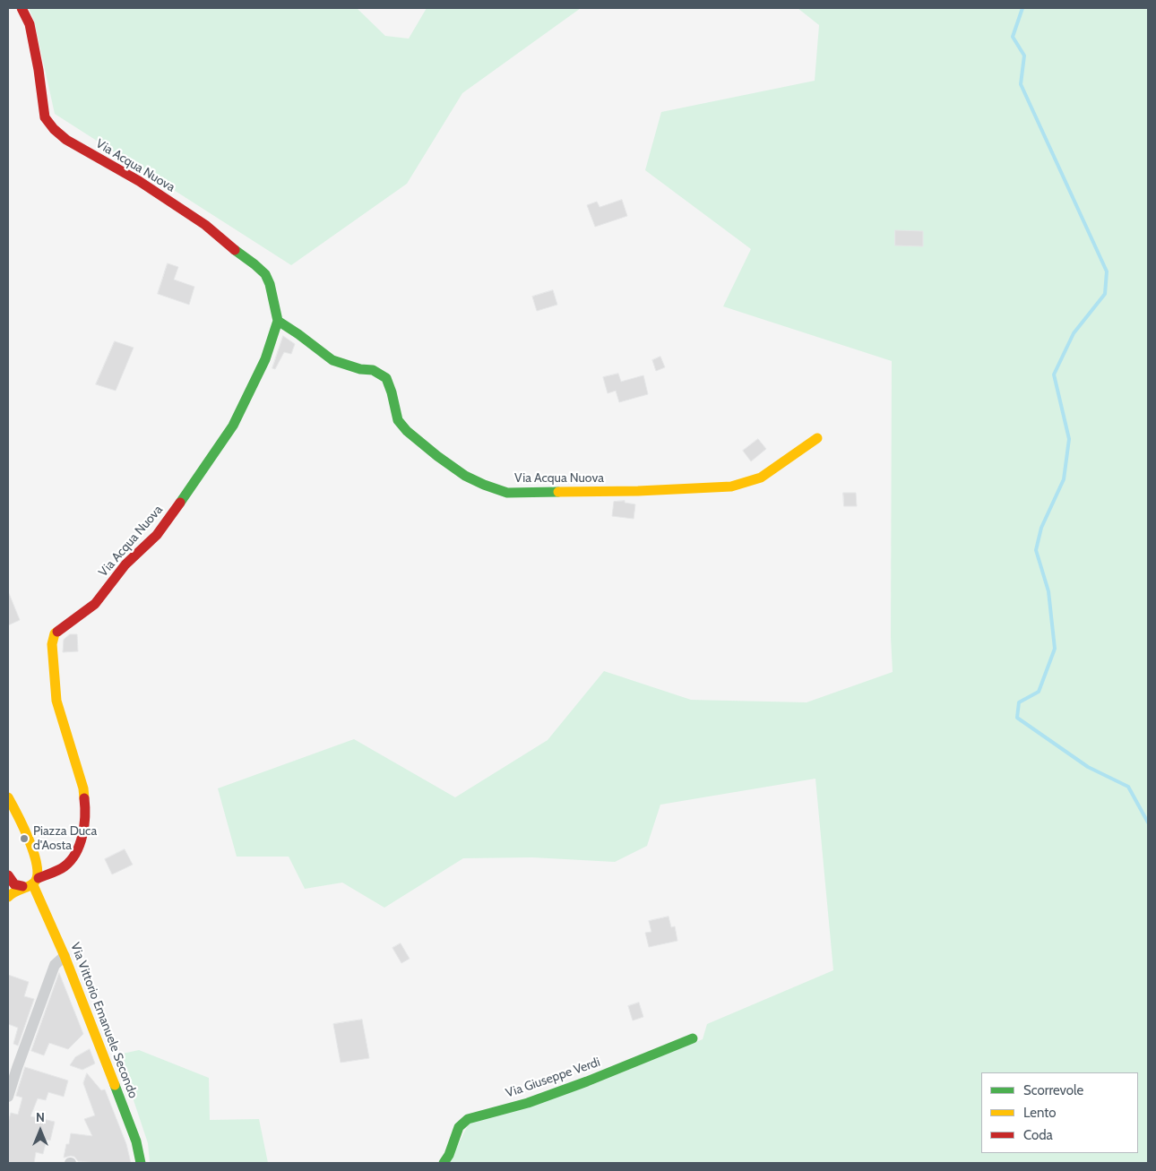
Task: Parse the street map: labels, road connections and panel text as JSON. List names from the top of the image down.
{
  "streets": {
    "street": ["Via Acqua Nuova", "Via Vittorio Emanuele Secondo", "Via Giuseppe Verdi"]
  },
  "crossings": [
    ["Via Acqua Nuova", "Via Vittorio Emanuele Secondo"]
  ],
  "places": ["Piazza Duca d'Aosta"],
  "legend": ["Scorrevole", "Lento", "Coda"],
  "north": "top"
}
